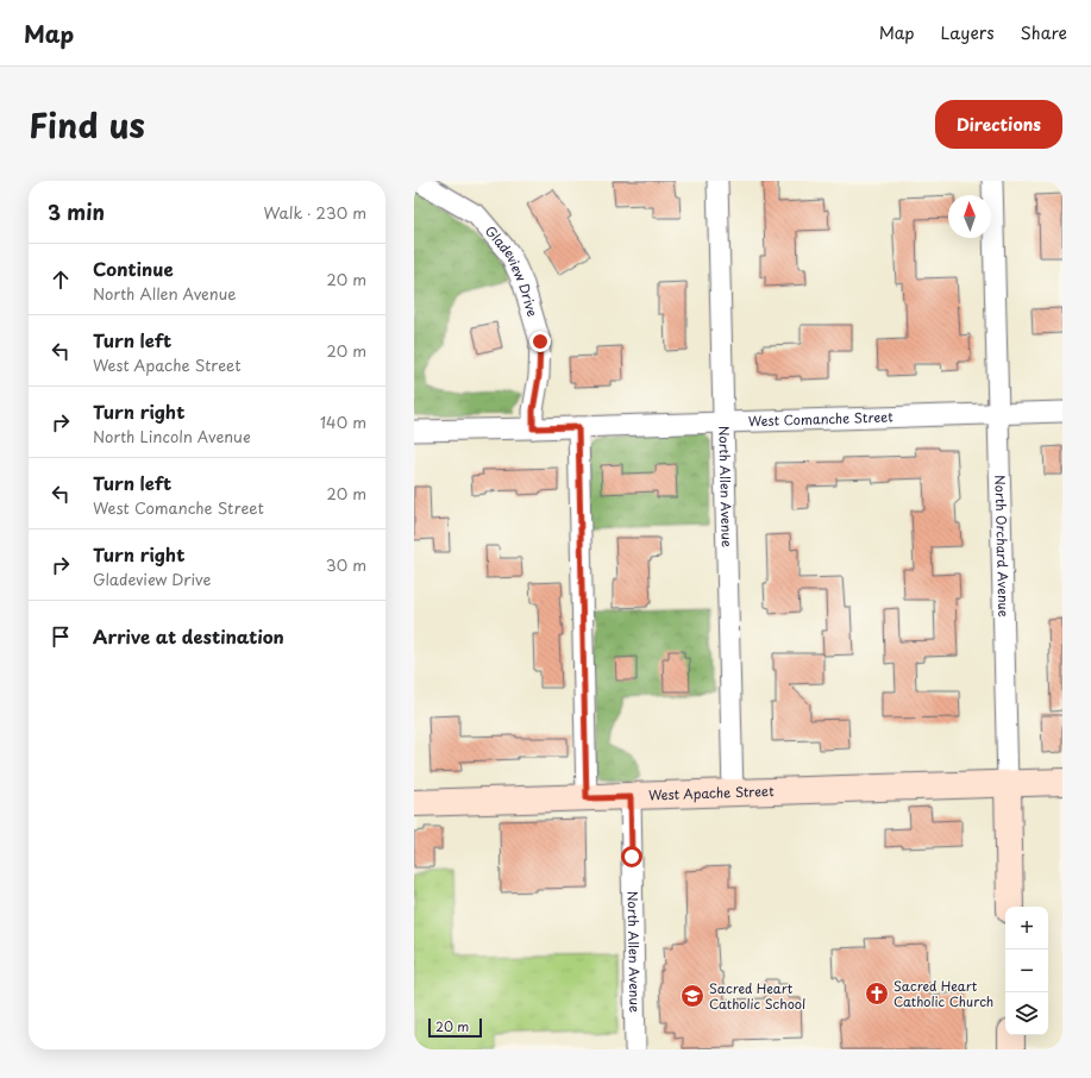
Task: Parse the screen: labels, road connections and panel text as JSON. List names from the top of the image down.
{
  "streets": {
    "main road": ["North Orchard Avenue", "West Apache Street"],
    "street": ["Gladeview Drive", "West Comanche Street", "North Allen Avenue"]
  },
  "crossings": [
    ["Gladeview Drive", "West Comanche Street"],
    ["West Comanche Street", "North Allen Avenue"],
    ["West Comanche Street", "North Orchard Avenue"],
    ["North Allen Avenue", "West Apache Street"],
    ["North Orchard Avenue", "West Apache Street"]
  ],
  "places": {
    "church": ["Sacred Heart Catholic Church"],
    "school or university": ["Sacred Heart Catholic School"]
  },
  "scale_bar": "20 m",
  "north": "top",
  "page": {
    "header": "Map",
    "nav": ["Map", "Layers", "Share"],
    "title": "Find us",
    "buttons": "Directions",
    "heading": ["3 min", "Walk · 230 m"],
    "list": [
      ["Continue", "North Allen Avenue", "20 m"],
      ["Turn left", "West Apache Street", "20 m"],
      ["Turn right", "North Lincoln Avenue", "140 m"],
      ["Turn left", "West Comanche Street", "20 m"],
      ["Turn right", "Gladeview Drive", "30 m"],
      "Arrive at destination"
    ],
    "map_buttons": ["+", "−"],
    "scale": "20 m"
  }
}
